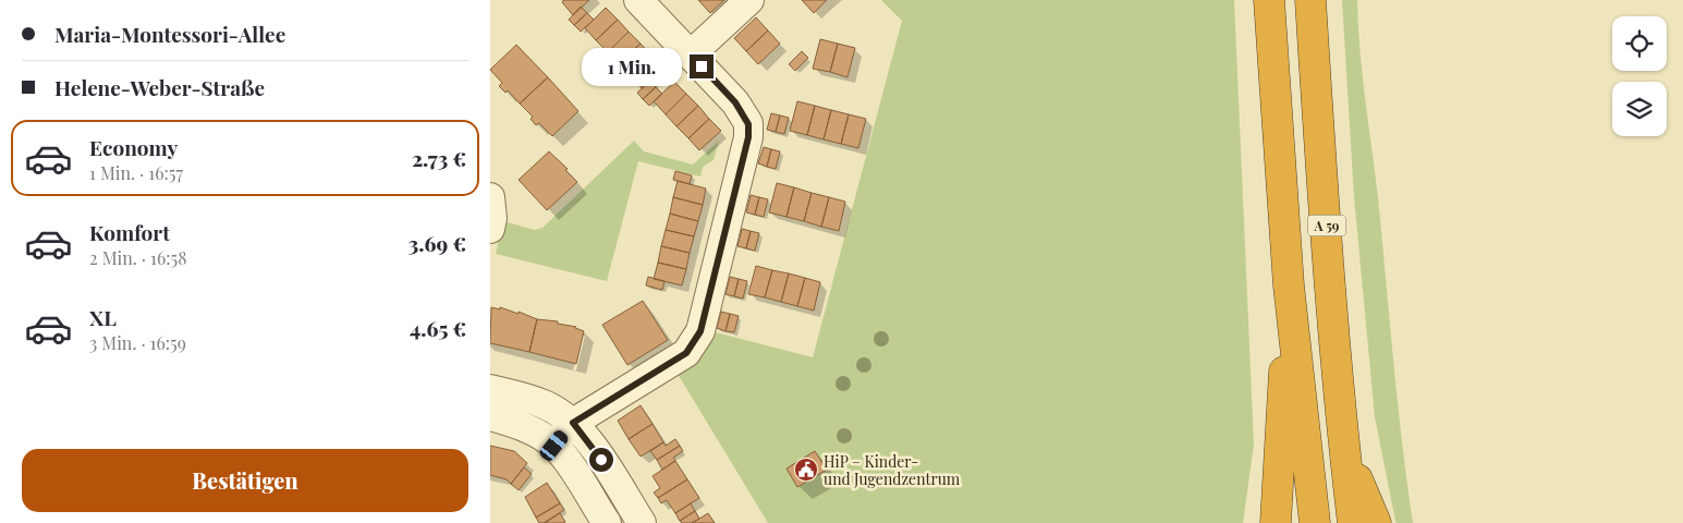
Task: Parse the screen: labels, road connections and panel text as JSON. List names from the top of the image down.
{
  "streets": {
    "highway": ["A 59"]
  },
  "places": {
    "public building": ["HiP – Kinder- und Jugendzentrum"]
  },
  "page": {
    "banner": ["Maria-Montessori-Allee", "Helene-Weber-Straße"],
    "bubble": "1 Min.",
    "list": [
      {
        "name": "Economy",
        "note": "1 Min. · 16:57",
        "value": "2.73 €"
      },
      {
        "name": "Komfort",
        "note": "2 Min. · 16:58",
        "value": "3.69 €"
      },
      {
        "name": "XL",
        "note": "3 Min. · 16:59",
        "value": "4.65 €"
      }
    ],
    "buttons": "Bestätigen"
  }
}
